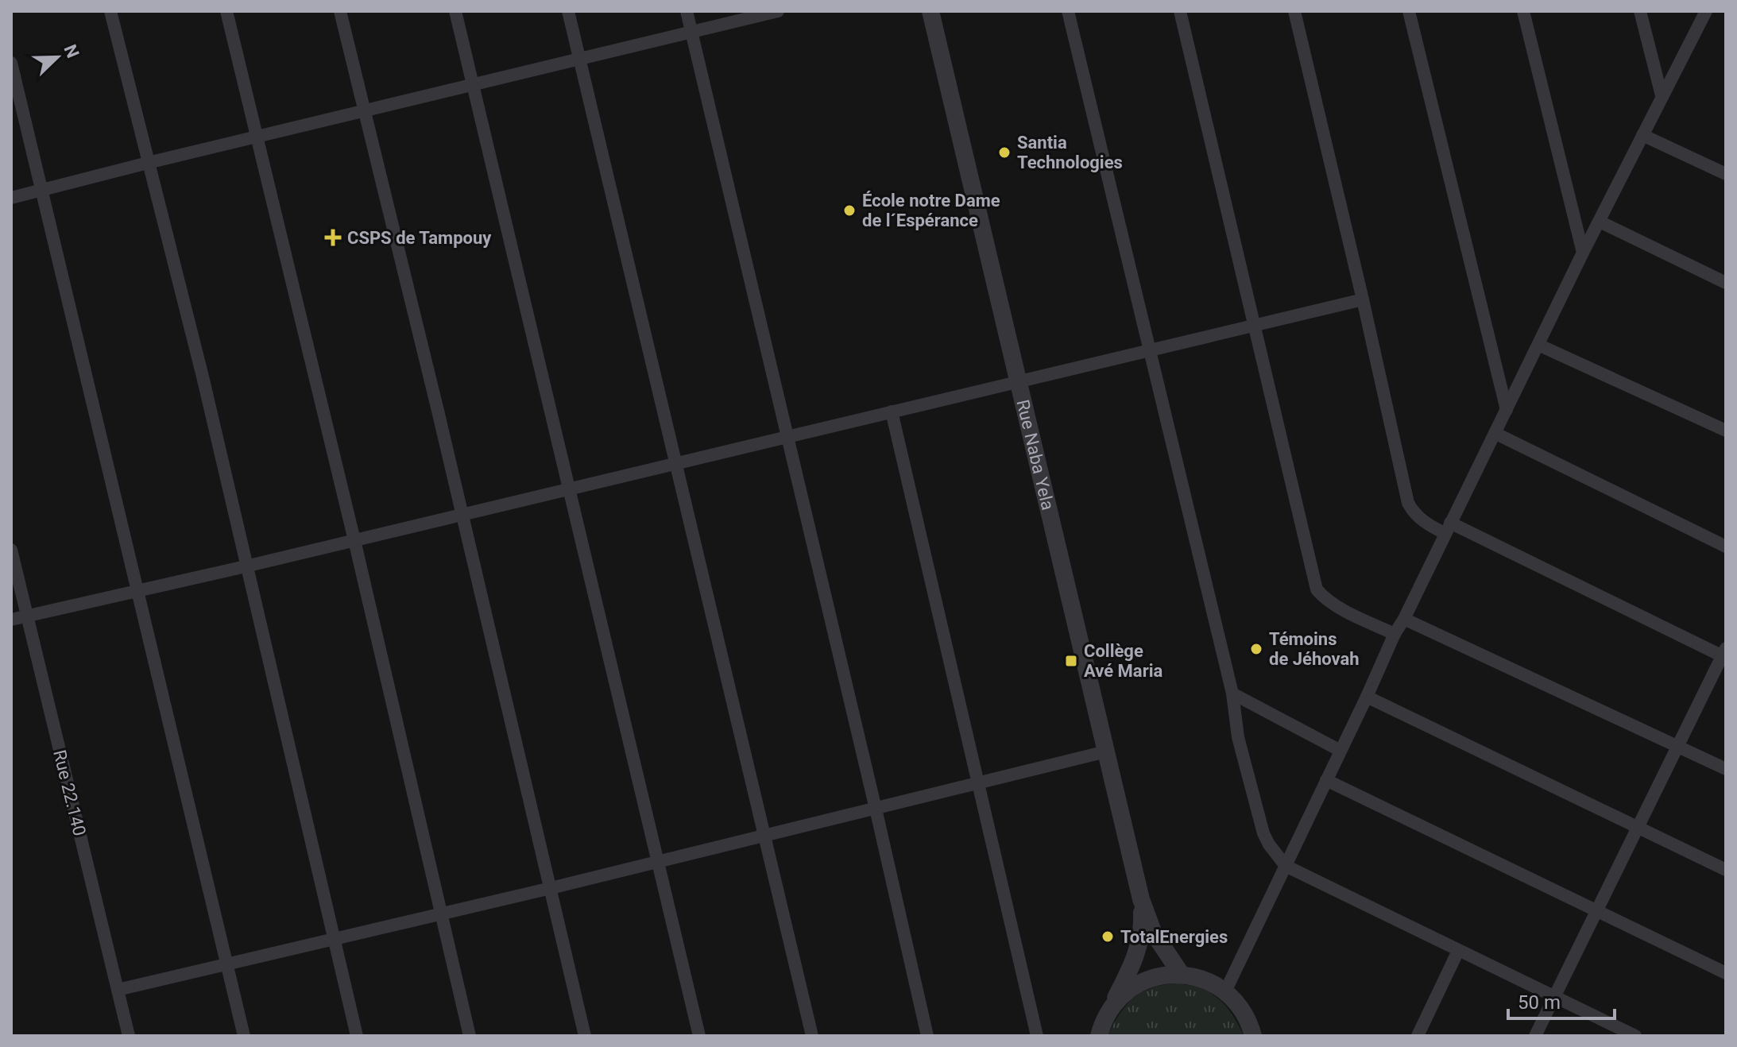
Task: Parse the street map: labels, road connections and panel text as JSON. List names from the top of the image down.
{
  "streets": {
    "street": ["Rue Naba Yela", "Rue 22.140"]
  },
  "places": {
    "other": [
      "Santia Technologies",
      "École notre Dame de l´Espérance",
      "Témoins de Jéhovah",
      "TotalEnergies"
    ],
    "health": ["CSPS de Tampouy"],
    "transit": ["Collège Avé Maria"]
  },
  "scale_bar": "50 m",
  "north": "top right"
}
